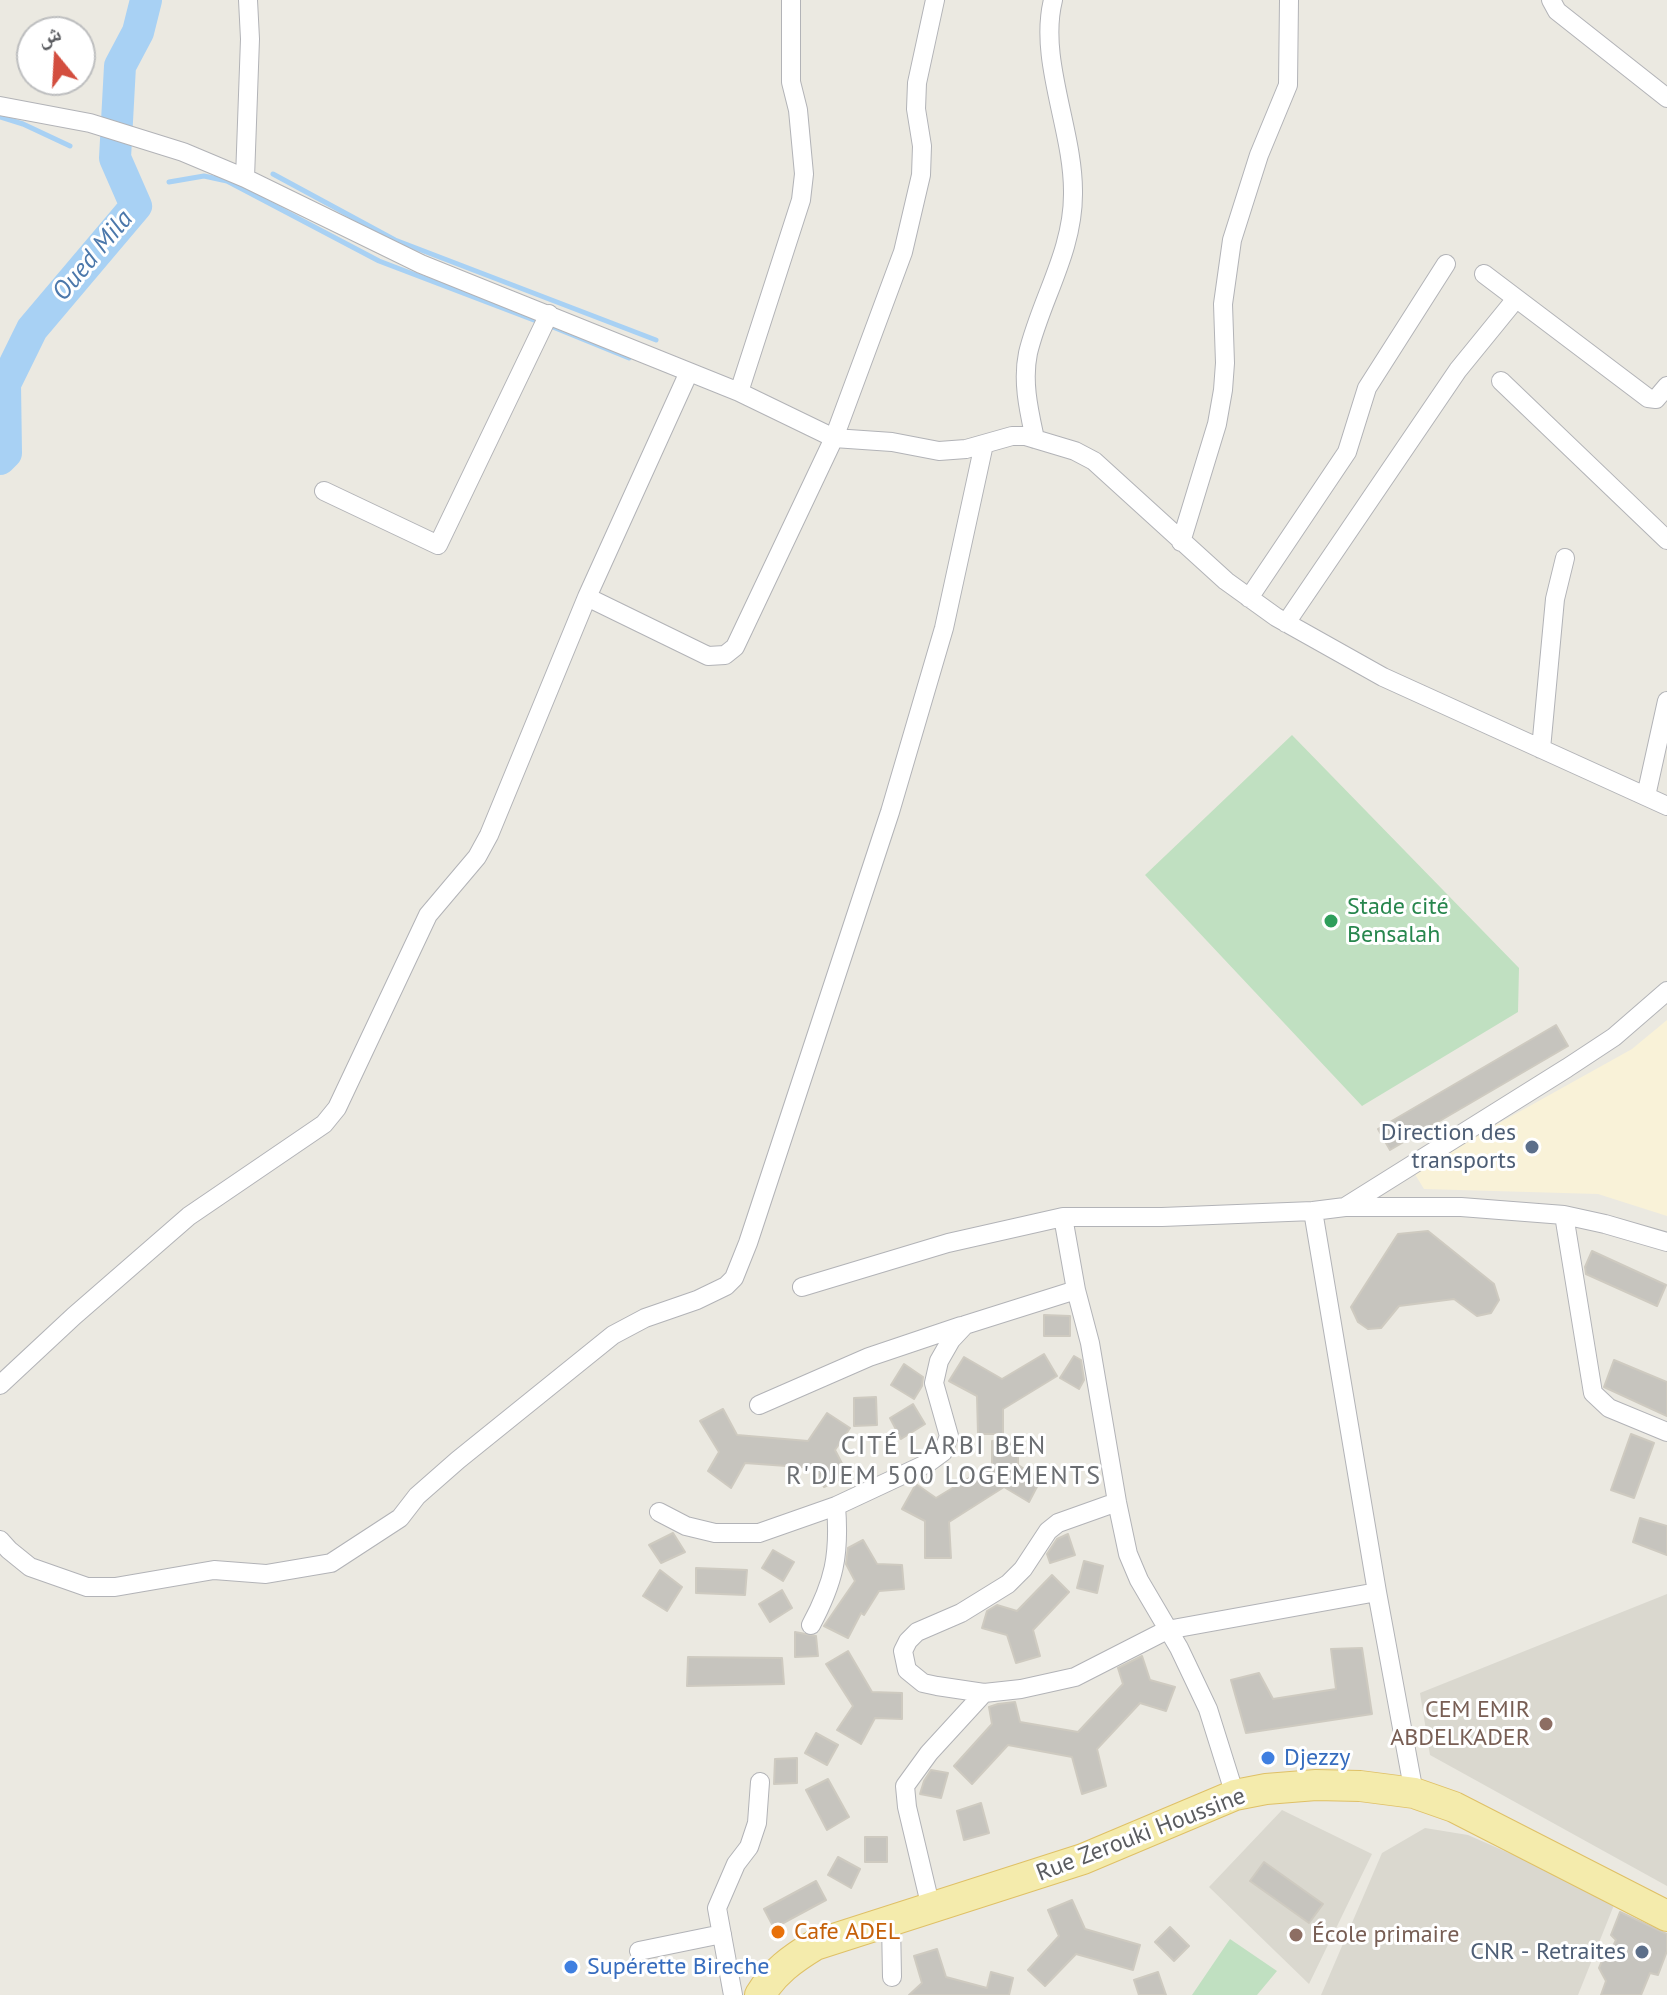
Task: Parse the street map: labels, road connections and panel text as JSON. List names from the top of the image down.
{
  "streets": {
    "main road": ["Rue Zerouki Houssine"]
  },
  "districts": ["CITÉ LARBI BEN R'DJEM 500 LOGEMENTS"],
  "water": ["Oued Mila"],
  "places": [
    "Stade cité Bensalah",
    "Direction des transports",
    "CEM EMIR ABDELKADER",
    "Djezzy",
    "Cafe ADEL",
    "École primaire",
    "CNR - Retraites",
    "Supérette Bireche"
  ],
  "north": "top"
}
